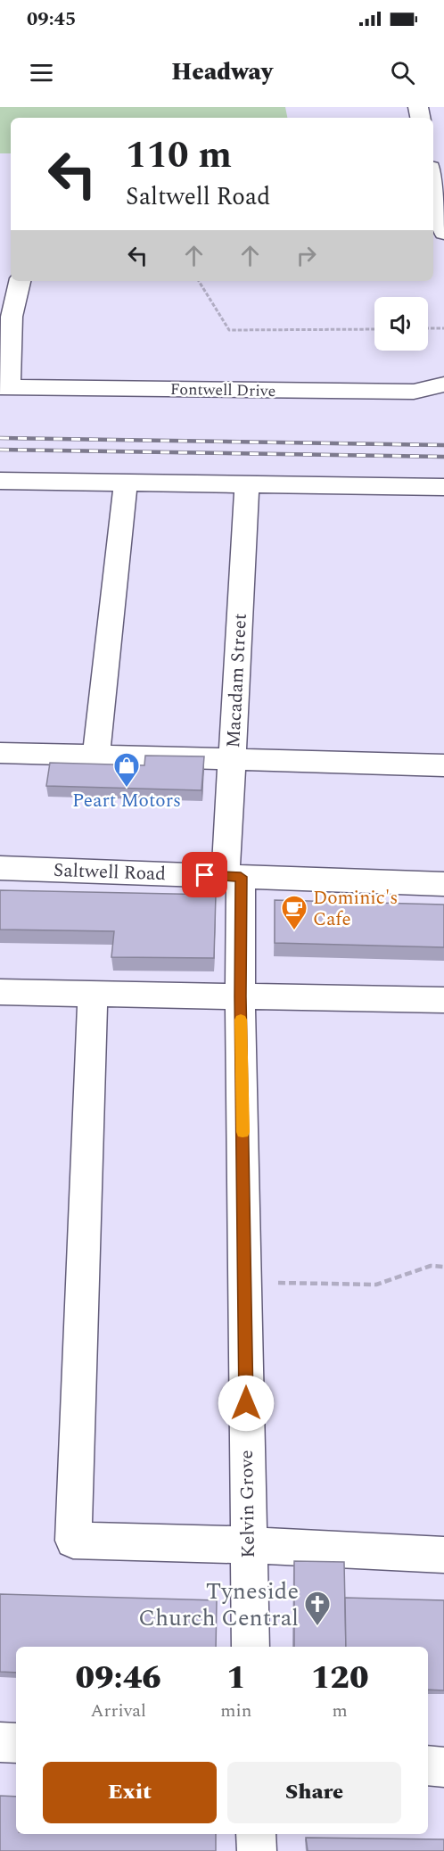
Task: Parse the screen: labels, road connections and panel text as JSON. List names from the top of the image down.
{
  "streets": {
    "street": [
      "Fontwell Drive",
      "Macadam Street",
      "Saltwell Road",
      "Kelvin Grove"
    ]
  },
  "crossings": [
    ["Macadam Street", "Saltwell Road"],
    ["Macadam Street", "Kelvin Grove"],
    ["Saltwell Road", "Kelvin Grove"]
  ],
  "places": {
    "shop": ["Peart Motors"],
    "cafe": ["Dominic's Cafe"],
    "church": ["Tyneside Church Central"]
  },
  "page": {
    "status": "09:45",
    "header": "Headway",
    "turn": ["110 m", "Saltwell Road"],
    "eta": [
      "09:46",
      "Arrival",
      "1",
      "min",
      "120",
      "m"
    ],
    "buttons": ["Exit", "Share"]
  }
}
